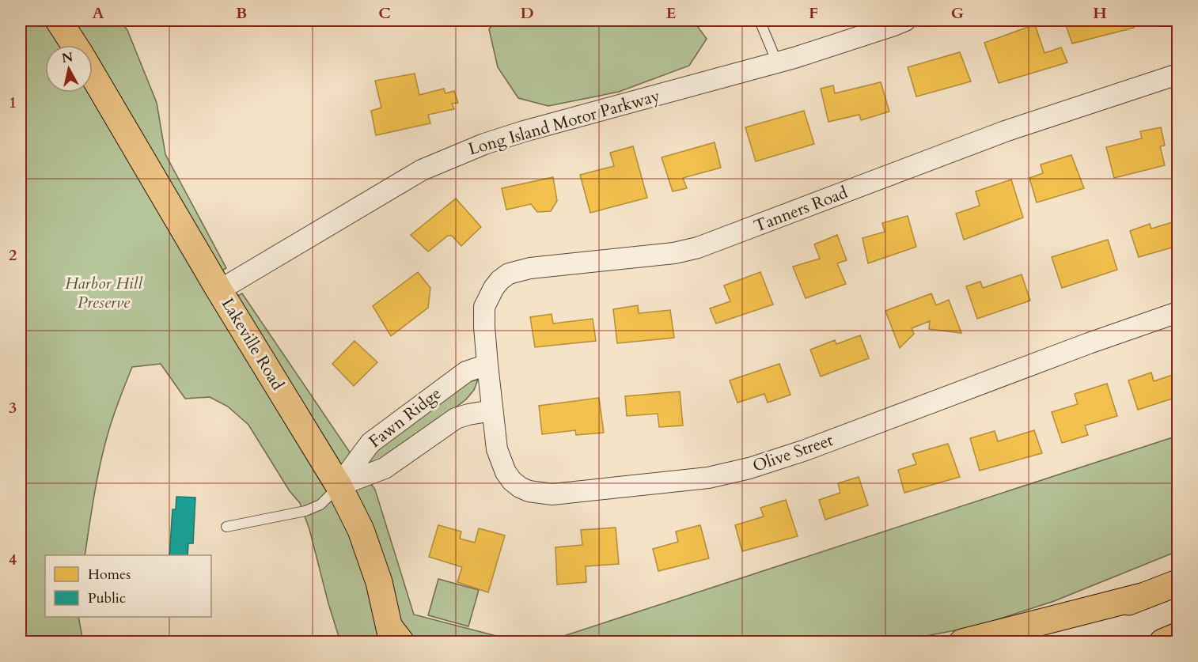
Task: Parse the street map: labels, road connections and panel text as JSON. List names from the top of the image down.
{
  "streets": {
    "main road": ["Lakeville Road"],
    "street": [
      "Long Island Motor Parkway",
      "Tanners Road",
      "Fawn Ridge",
      "Olive Street"
    ]
  },
  "crossings": [
    ["Long Island Motor Parkway", "Lakeville Road"],
    ["Tanners Road", "Fawn Ridge"],
    ["Tanners Road", "Olive Street"],
    ["Lakeville Road", "Fawn Ridge"],
    ["Fawn Ridge", "Olive Street"]
  ],
  "parks": ["Harbor Hill Preserve"],
  "legend": ["Homes", "Public"],
  "north": "top",
  "grid": {
    "columns": [
      "A",
      "B",
      "C",
      "D",
      "E",
      "F",
      "G",
      "H"
    ],
    "rows": [
      "1",
      "2",
      "3",
      "4"
    ]
  }
}
